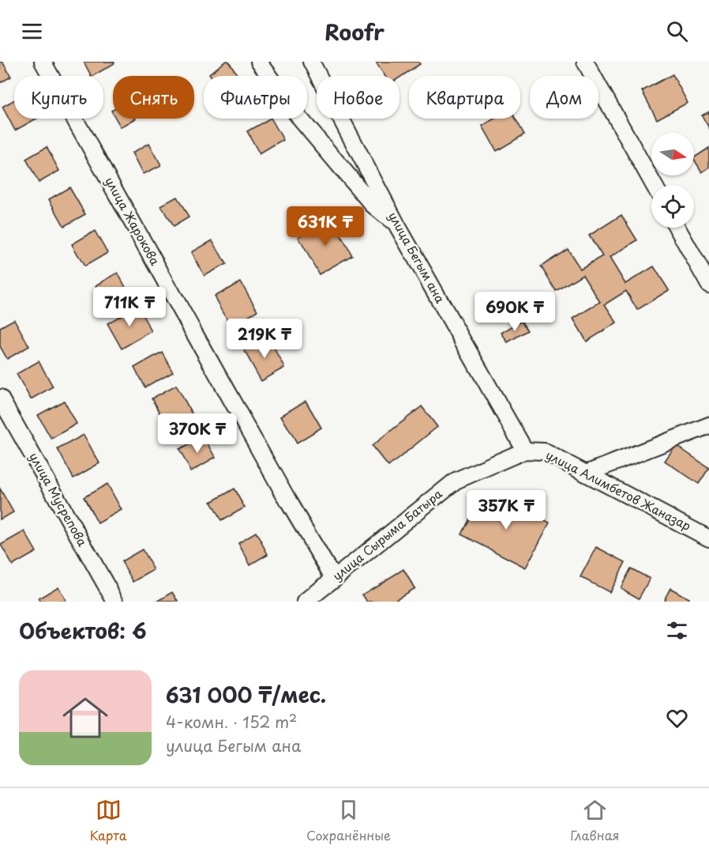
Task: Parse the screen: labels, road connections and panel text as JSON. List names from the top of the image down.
{
  "streets": {
    "street": [
      "улица Жарокова",
      "улица Бегым ана",
      "улица Алимбетов Жаназар",
      "улица Мусрепова",
      "улица Сырыма Батыра"
    ]
  },
  "crossings": [
    ["улица Жарокова", "улица Сырыма Батыра"],
    ["улица Бегым ана", "улица Алимбетов Жаназар"],
    ["улица Бегым ана", "улица Сырыма Батыра"],
    ["улица Алимбетов Жаназар", "улица Сырыма Батыра"]
  ],
  "north": "right",
  "page": {
    "header": "Roofr",
    "chip": [
      "Купить",
      "Снять",
      "Фильтры",
      "Новое",
      "Квартира",
      "Дом"
    ],
    "price": [
      "631K ₸",
      "711K ₸",
      "690K ₸",
      "219K ₸",
      "370K ₸",
      "357K ₸"
    ],
    "heading": "Объектов: 6",
    "list": [
      {
        "name": "631 000 ₸/мес.",
        "note": "4-комн. · 152 m² · улица Бегым ана"
      }
    ],
    "tabs": ["Карта", "Сохранённые", "Главная"]
  }
}
